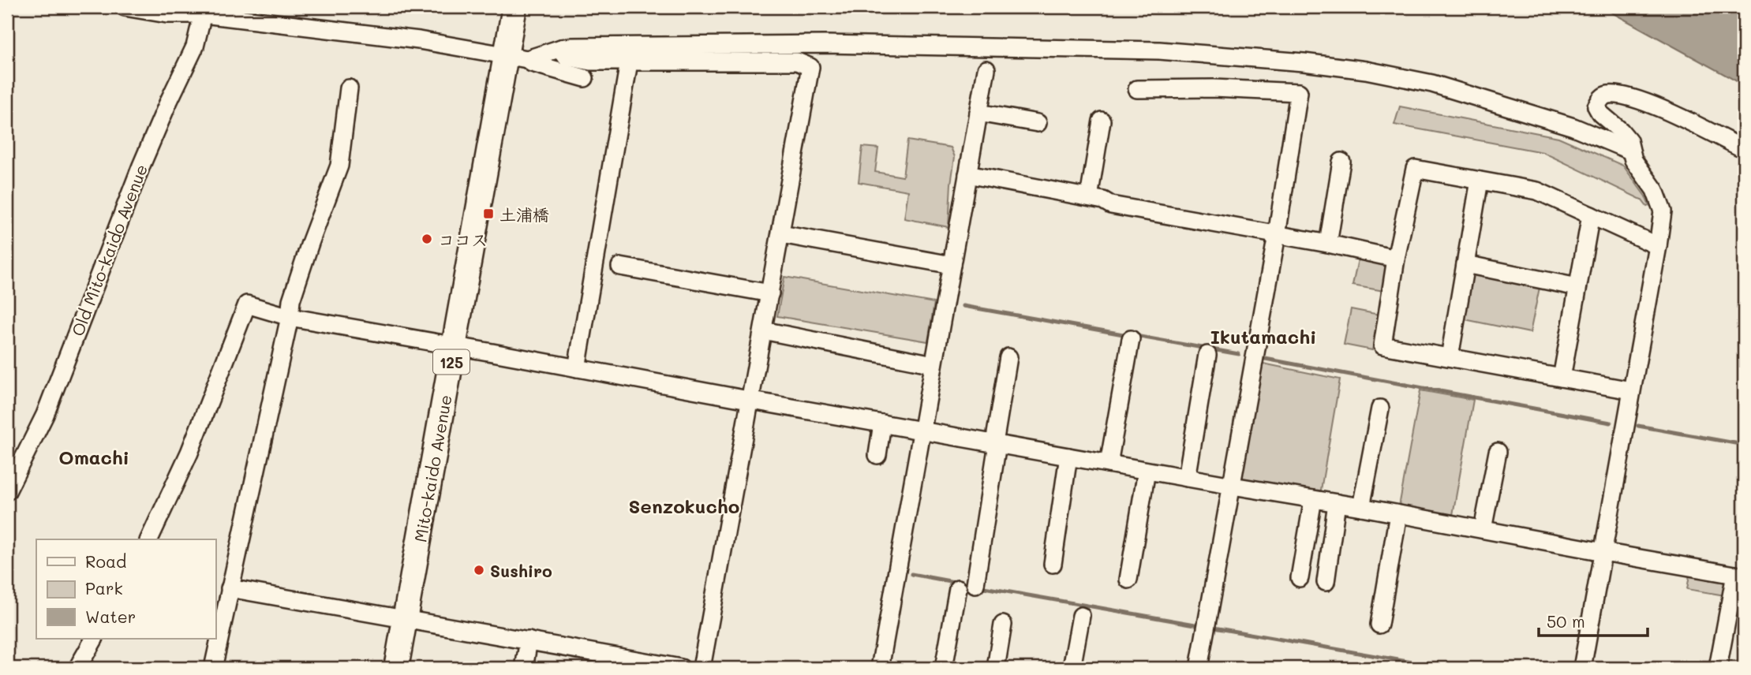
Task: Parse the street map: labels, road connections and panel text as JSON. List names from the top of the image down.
{
  "streets": {
    "highway": ["125", "Mito-kaido Avenue"],
    "street": ["Old Mito-kaido Avenue"]
  },
  "districts": ["Ikutamachi", "Omachi", "Senzokucho"],
  "places": {
    "transit": ["土浦橋"],
    "other": ["ココス", "Sushiro"]
  },
  "legend": ["Road", "Park", "Water"],
  "scale_bar": "50 m"
}
